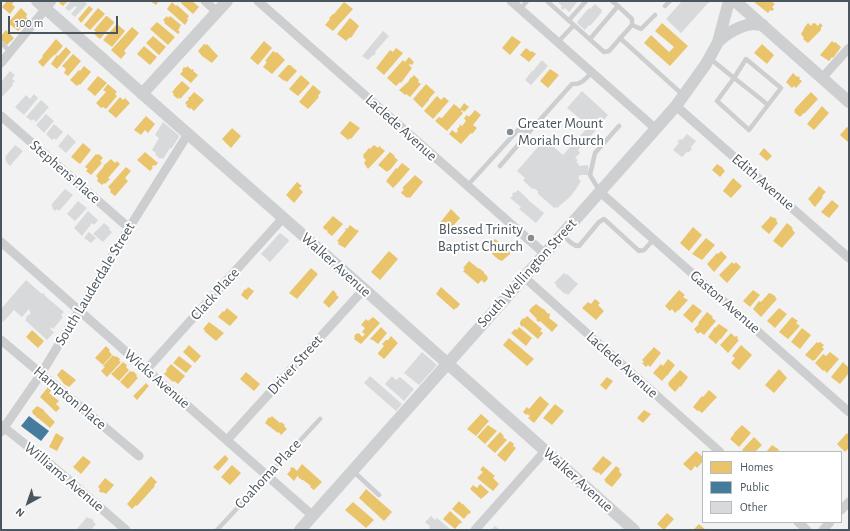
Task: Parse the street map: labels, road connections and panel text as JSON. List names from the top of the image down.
{
  "streets": {
    "street": [
      "Laclede Avenue",
      "Stephens Place",
      "Edith Avenue",
      "Walker Avenue",
      "South Wellington Street",
      "South Lauderdale Street",
      "Clack Place",
      "Gaston Avenue",
      "Driver Street",
      "Wicks Avenue",
      "Hampton Place",
      "Williams Avenue"
    ],
    "lane": ["Coahoma Place"]
  },
  "crossings": [
    ["Laclede Avenue", "South Wellington Street"],
    ["Stephens Place", "South Lauderdale Street"],
    ["Edith Avenue", "South Wellington Street"],
    ["Walker Avenue", "South Wellington Street"],
    ["Walker Avenue", "South Lauderdale Street"],
    ["Walker Avenue", "Clack Place"],
    ["Walker Avenue", "Driver Street"],
    ["South Wellington Street", "Gaston Avenue"],
    ["South Wellington Street", "Wicks Avenue"],
    ["South Lauderdale Street", "Wicks Avenue"],
    ["South Lauderdale Street", "Hampton Place"],
    ["South Lauderdale Street", "Williams Avenue"],
    ["Clack Place", "Wicks Avenue"],
    ["Driver Street", "Wicks Avenue"],
    ["Wicks Avenue", "Coahoma Place"]
  ],
  "places": ["Greater Mount Moriah Church", "Blessed Trinity Baptist Church"],
  "legend": ["Homes", "Public", "Other"],
  "scale_bar": "100 m",
  "north": "bottom left"
}
